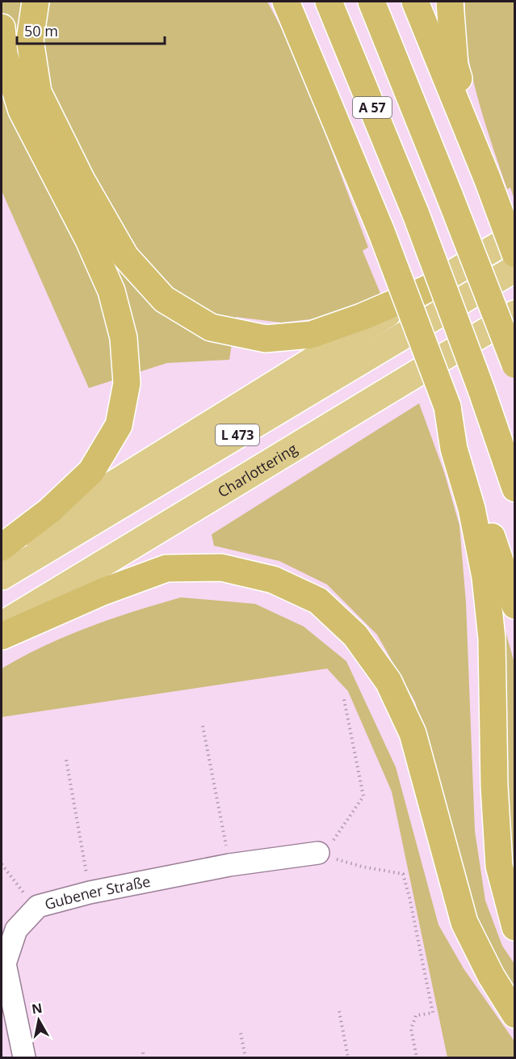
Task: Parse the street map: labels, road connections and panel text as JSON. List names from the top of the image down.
{
  "streets": {
    "highway": ["A 57", "L 473", "Charlottering"],
    "street": ["Gubener Straße"]
  },
  "scale_bar": "50 m",
  "north": "top"
}
